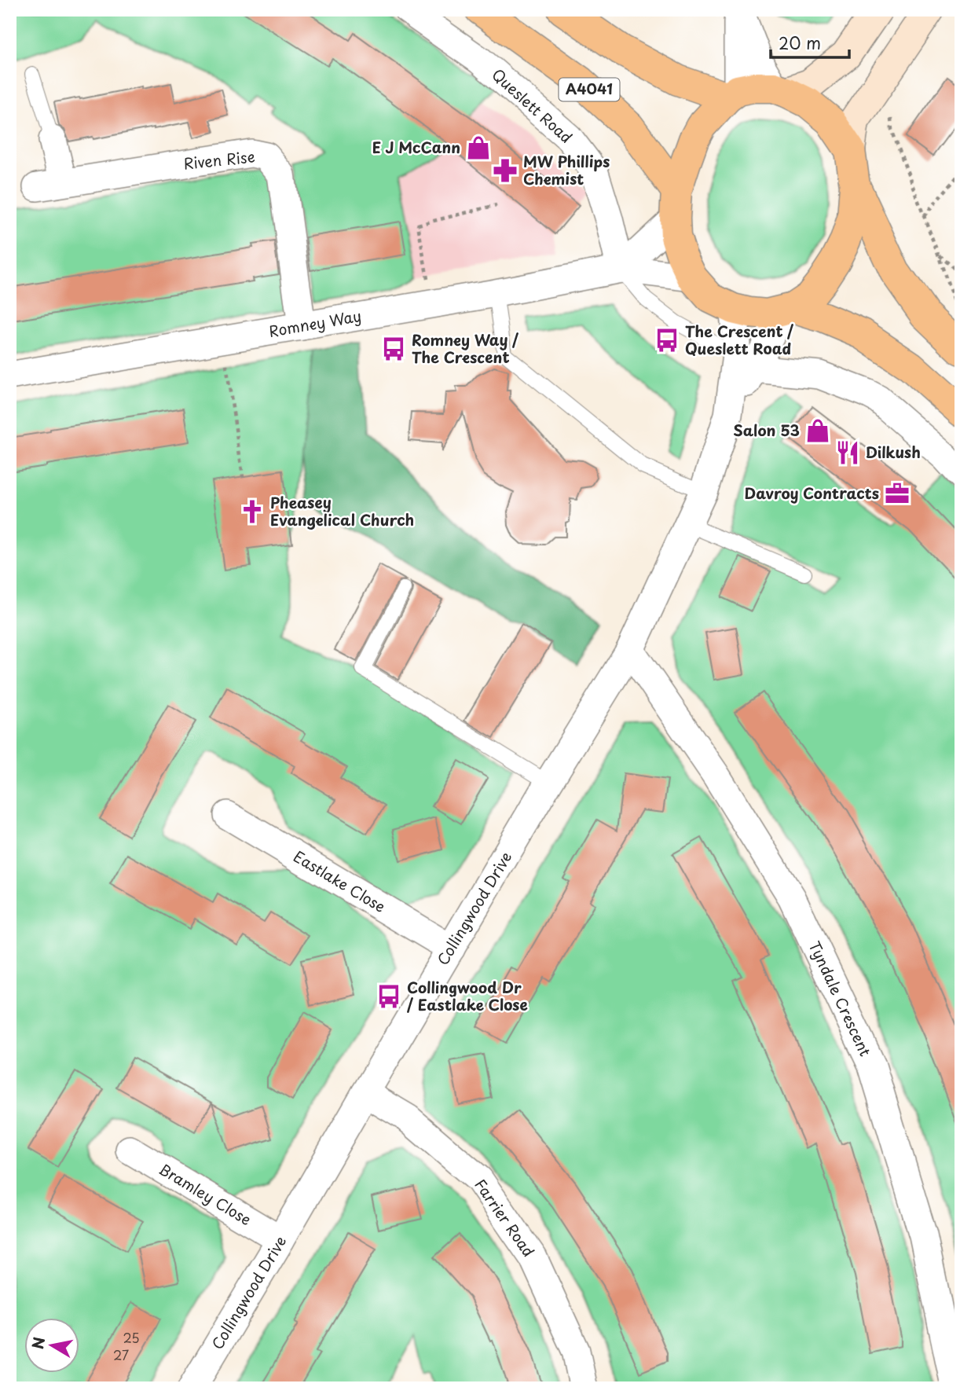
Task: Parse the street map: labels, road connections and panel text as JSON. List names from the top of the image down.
{
  "streets": {
    "highway": ["A4041"],
    "street": [
      "Queslett Road",
      "Riven Rise",
      "Romney Way",
      "Eastlake Close",
      "Collingwood Drive",
      "Tyndale Crescent",
      "Bramley Close",
      "Farrier Road"
    ]
  },
  "crossings": [
    ["Queslett Road", "Romney Way"],
    ["Riven Rise", "Romney Way"],
    ["Eastlake Close", "Collingwood Drive"],
    ["Collingwood Drive", "Tyndale Crescent"],
    ["Collingwood Drive", "Bramley Close"],
    ["Collingwood Drive", "Farrier Road"]
  ],
  "places": {
    "shop": ["E J McCann", "Salon 53"],
    "pharmacy": ["MW Phillips Chemist"],
    "bus stop": ["The Crescent / Queslett Road", "Romney Way / The Crescent", "Collingwood Dr / Eastlake Close"],
    "restaurant": ["Dilkush"],
    "office": ["Davroy Contracts"],
    "church": ["Pheasey Evangelical Church"]
  },
  "house_numbers": ["25", "27"],
  "scale_bar": "20 m",
  "north": "left"
}
